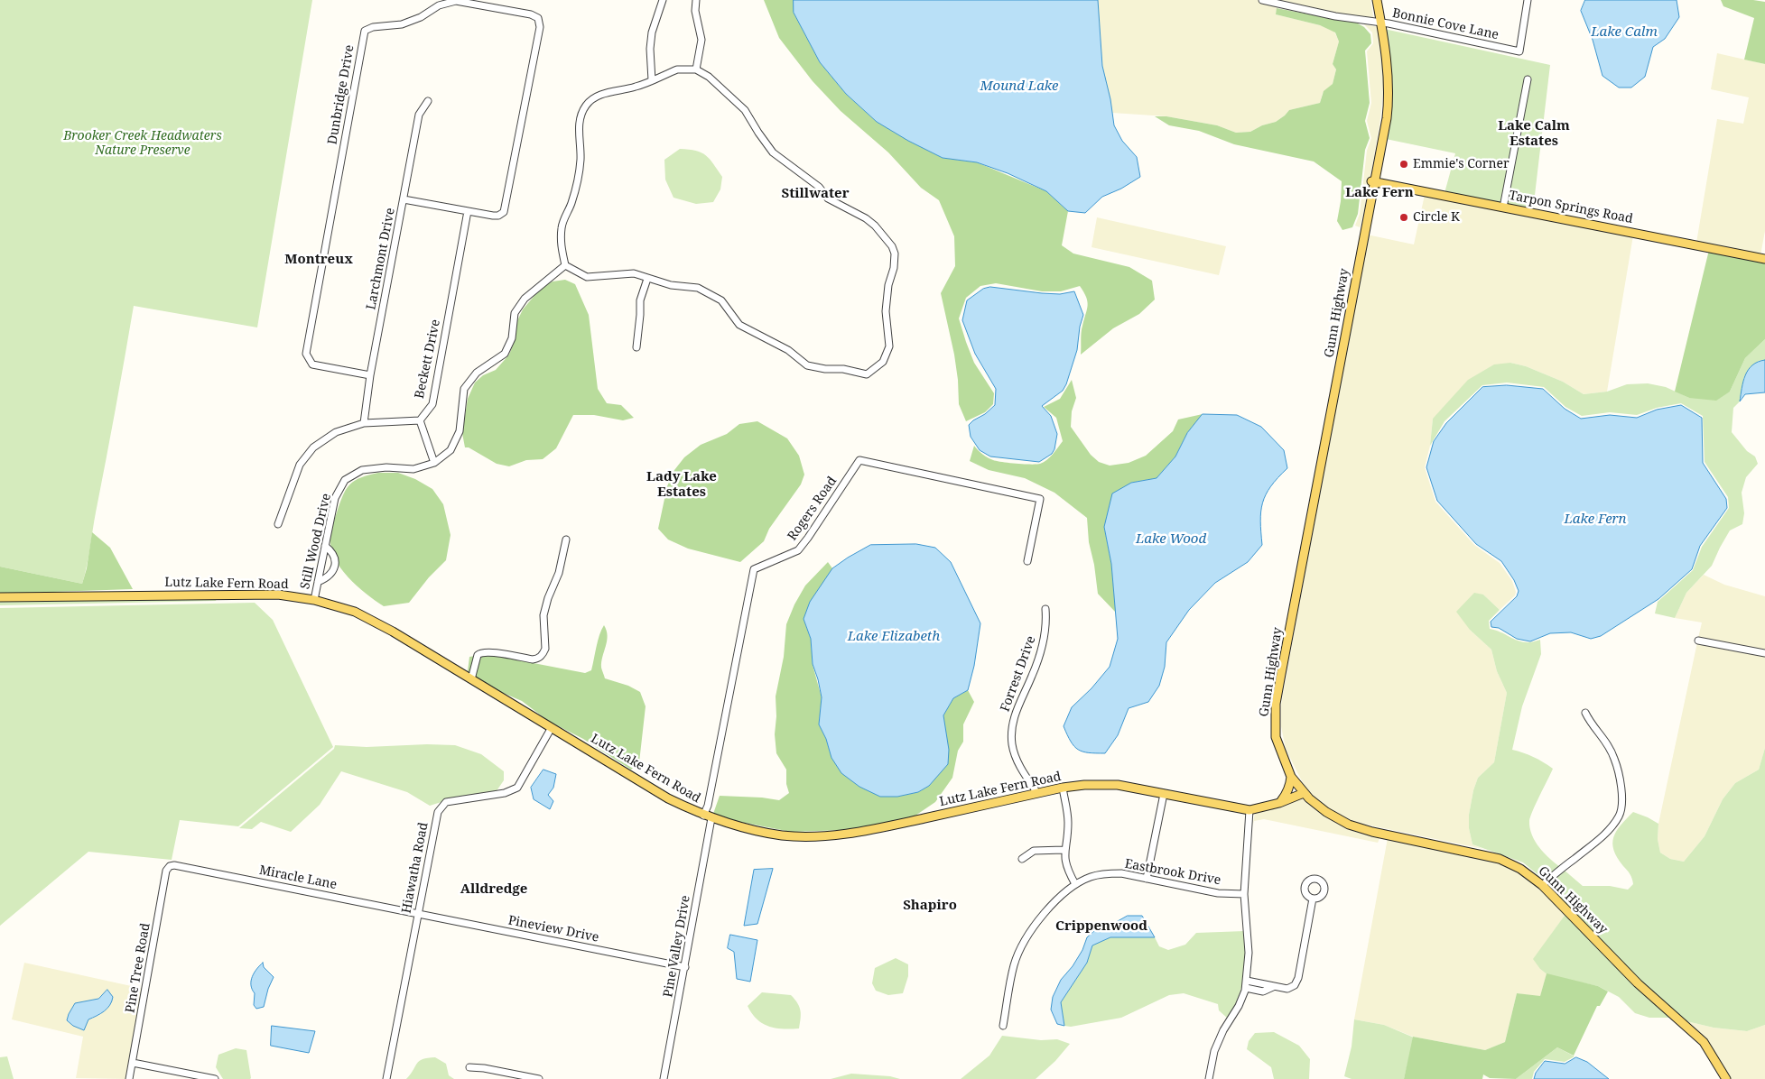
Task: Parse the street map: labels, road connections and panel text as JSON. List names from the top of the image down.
{
  "streets": {
    "main road": ["Tarpon Springs Road", "Gunn Highway", "Lutz Lake Fern Road"],
    "street": [
      "Bonnie Cove Lane",
      "Dunbridge Drive",
      "Larchmont Drive",
      "Beckett Drive",
      "Rogers Road",
      "Still Wood Drive",
      "Forrest Drive",
      "Hiawatha Road",
      "Eastbrook Drive",
      "Miracle Lane",
      "Pineview Drive",
      "Pine Valley Drive",
      "Pine Tree Road"
    ]
  },
  "crossings": [
    ["Bonnie Cove Lane", "Gunn Highway"],
    ["Dunbridge Drive", "Larchmont Drive"],
    ["Dunbridge Drive", "Beckett Drive"],
    ["Tarpon Springs Road", "Gunn Highway"],
    ["Gunn Highway", "Lutz Lake Fern Road"],
    ["Rogers Road", "Lutz Lake Fern Road"],
    ["Rogers Road", "Pine Valley Drive"],
    ["Still Wood Drive", "Lutz Lake Fern Road"],
    ["Lutz Lake Fern Road", "Forrest Drive"],
    ["Lutz Lake Fern Road", "Hiawatha Road"],
    ["Lutz Lake Fern Road", "Pine Valley Drive"],
    ["Hiawatha Road", "Miracle Lane"],
    ["Hiawatha Road", "Pineview Drive"],
    ["Miracle Lane", "Pineview Drive"],
    ["Miracle Lane", "Pine Tree Road"],
    ["Pineview Drive", "Pine Valley Drive"]
  ],
  "districts": [
    "Lake Calm Estates",
    "Lake Fern",
    "Stillwater",
    "Montreux",
    "Lady Lake Estates",
    "Alldredge",
    "Shapiro",
    "Crippenwood"
  ],
  "water": [
    "Lake Calm",
    "Mound Lake",
    "Lake Fern",
    "Lake Wood",
    "Lake Elizabeth"
  ],
  "parks": ["Brooker Creek Headwaters Nature Preserve"],
  "places": ["Emmie's Corner", "Circle K"]
}
